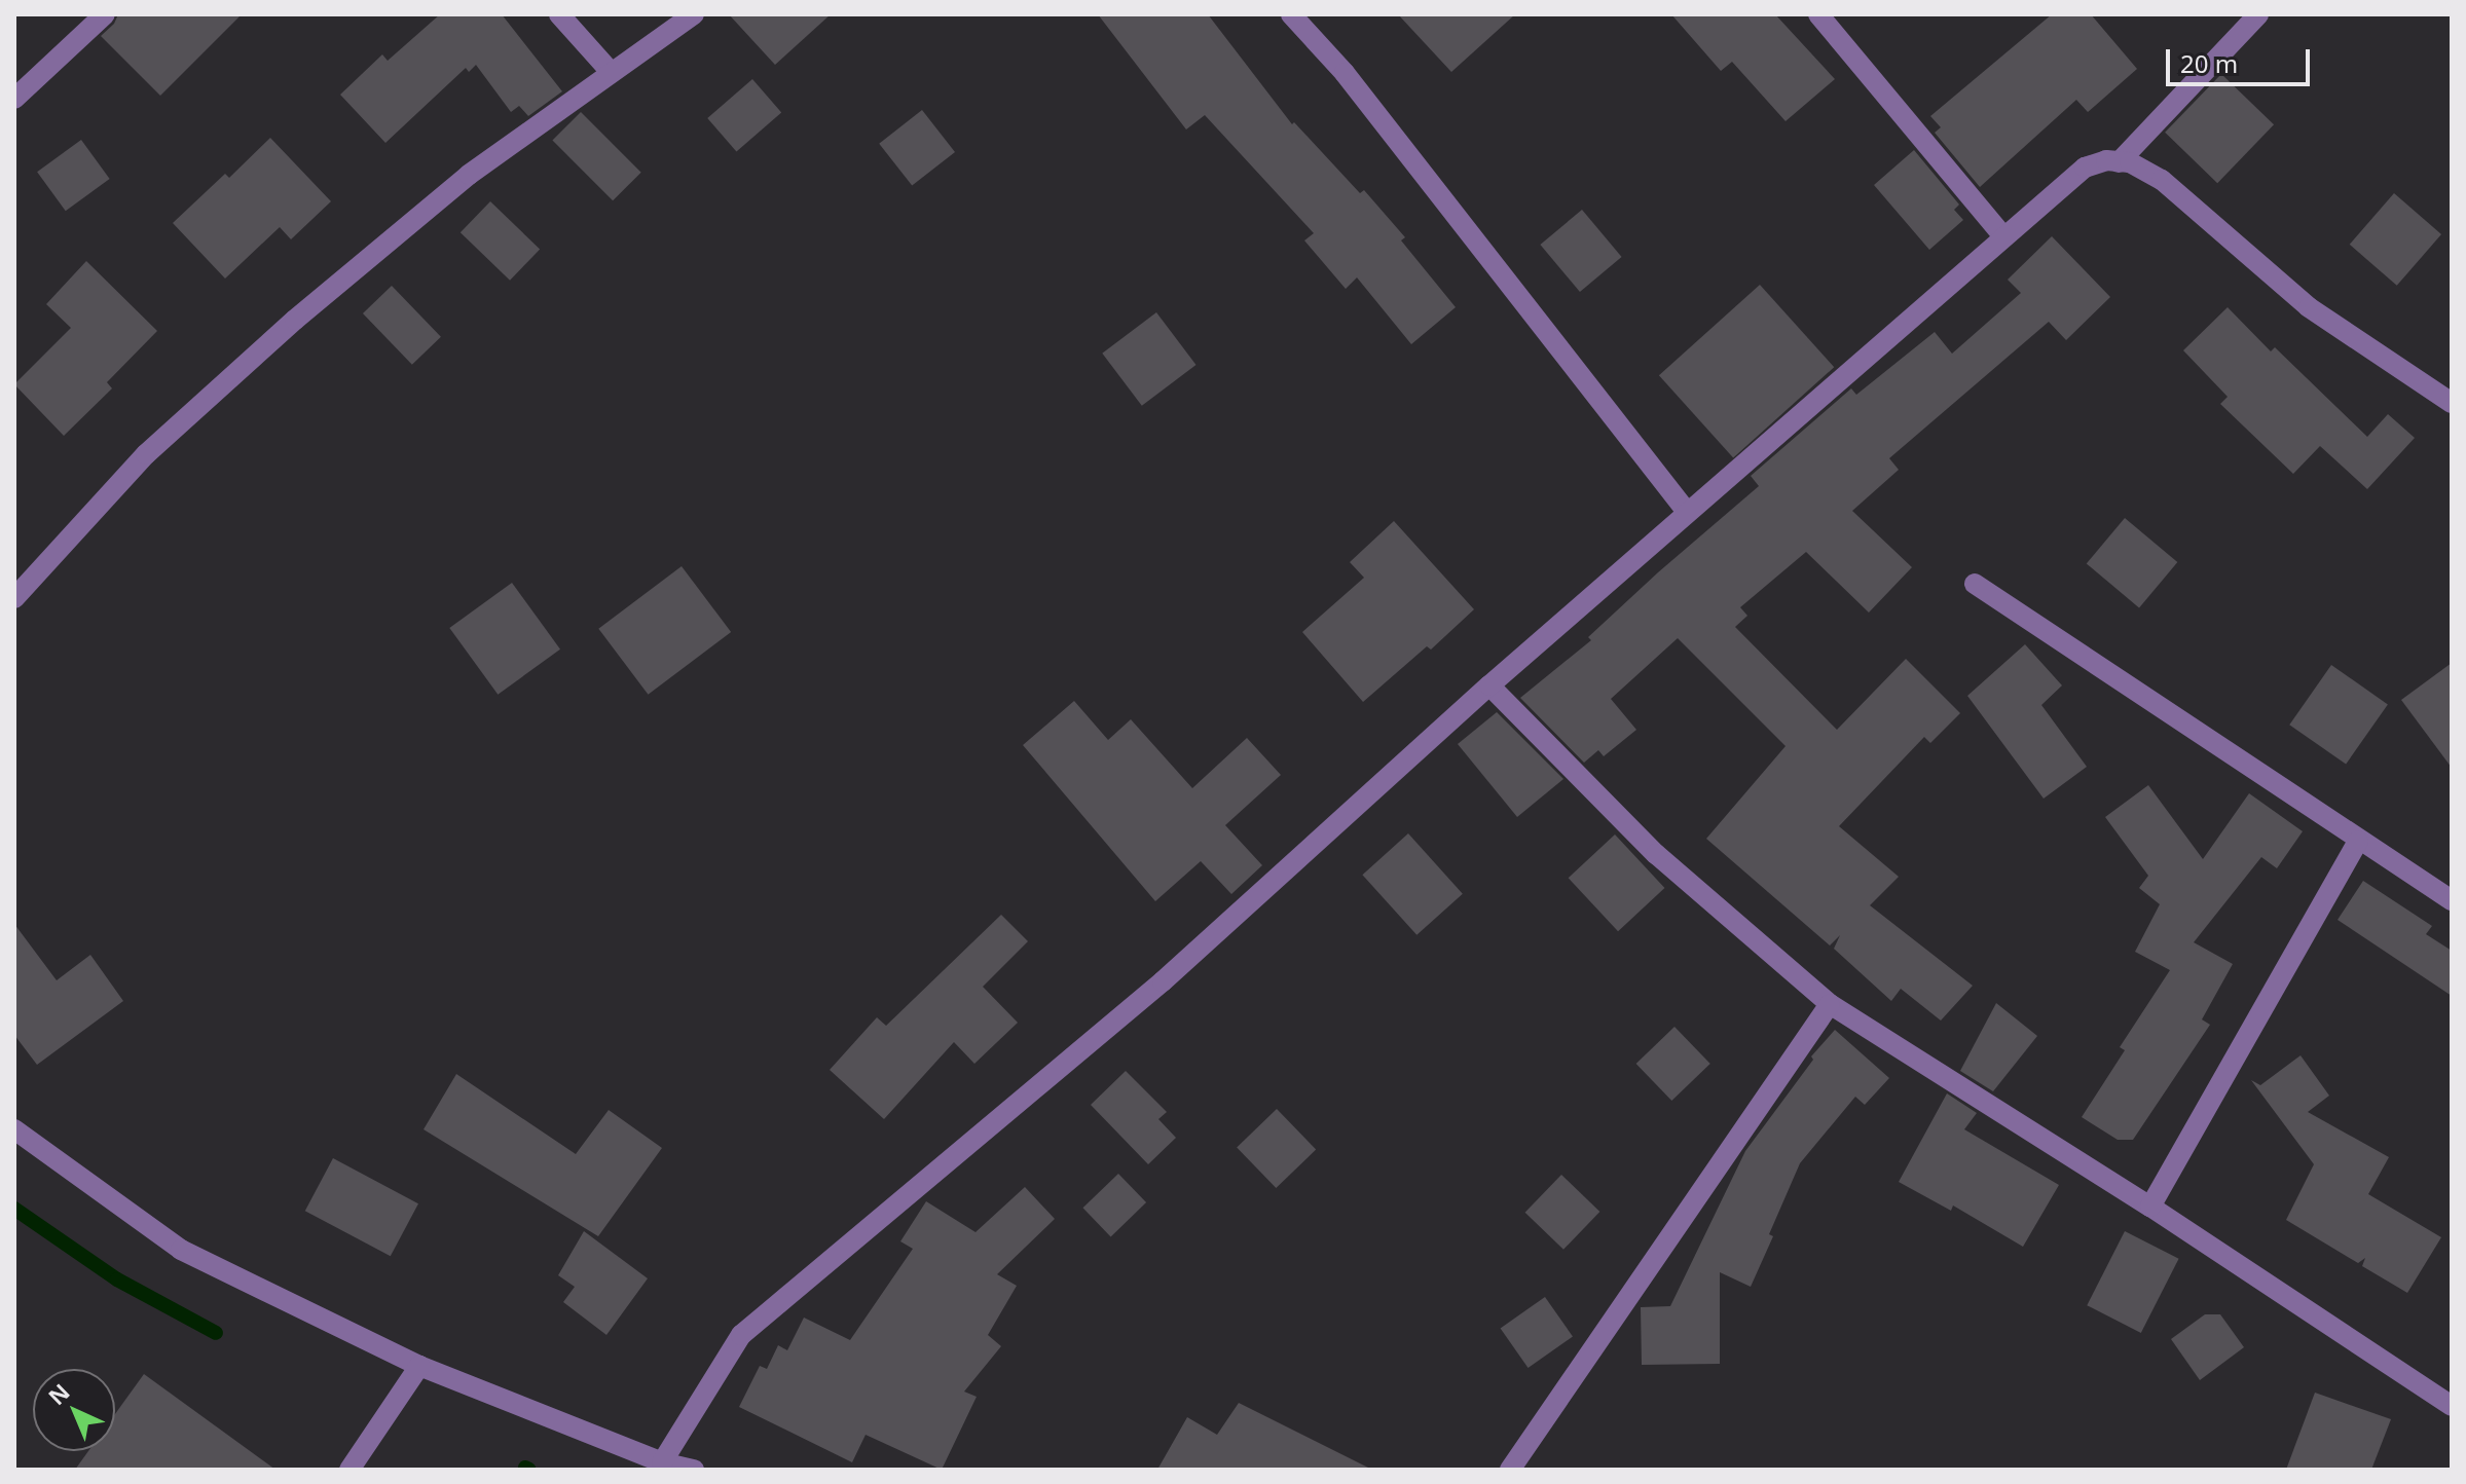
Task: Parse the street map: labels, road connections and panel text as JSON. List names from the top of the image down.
{
  "scale_bar": "20 m",
  "north": "top left"
}
